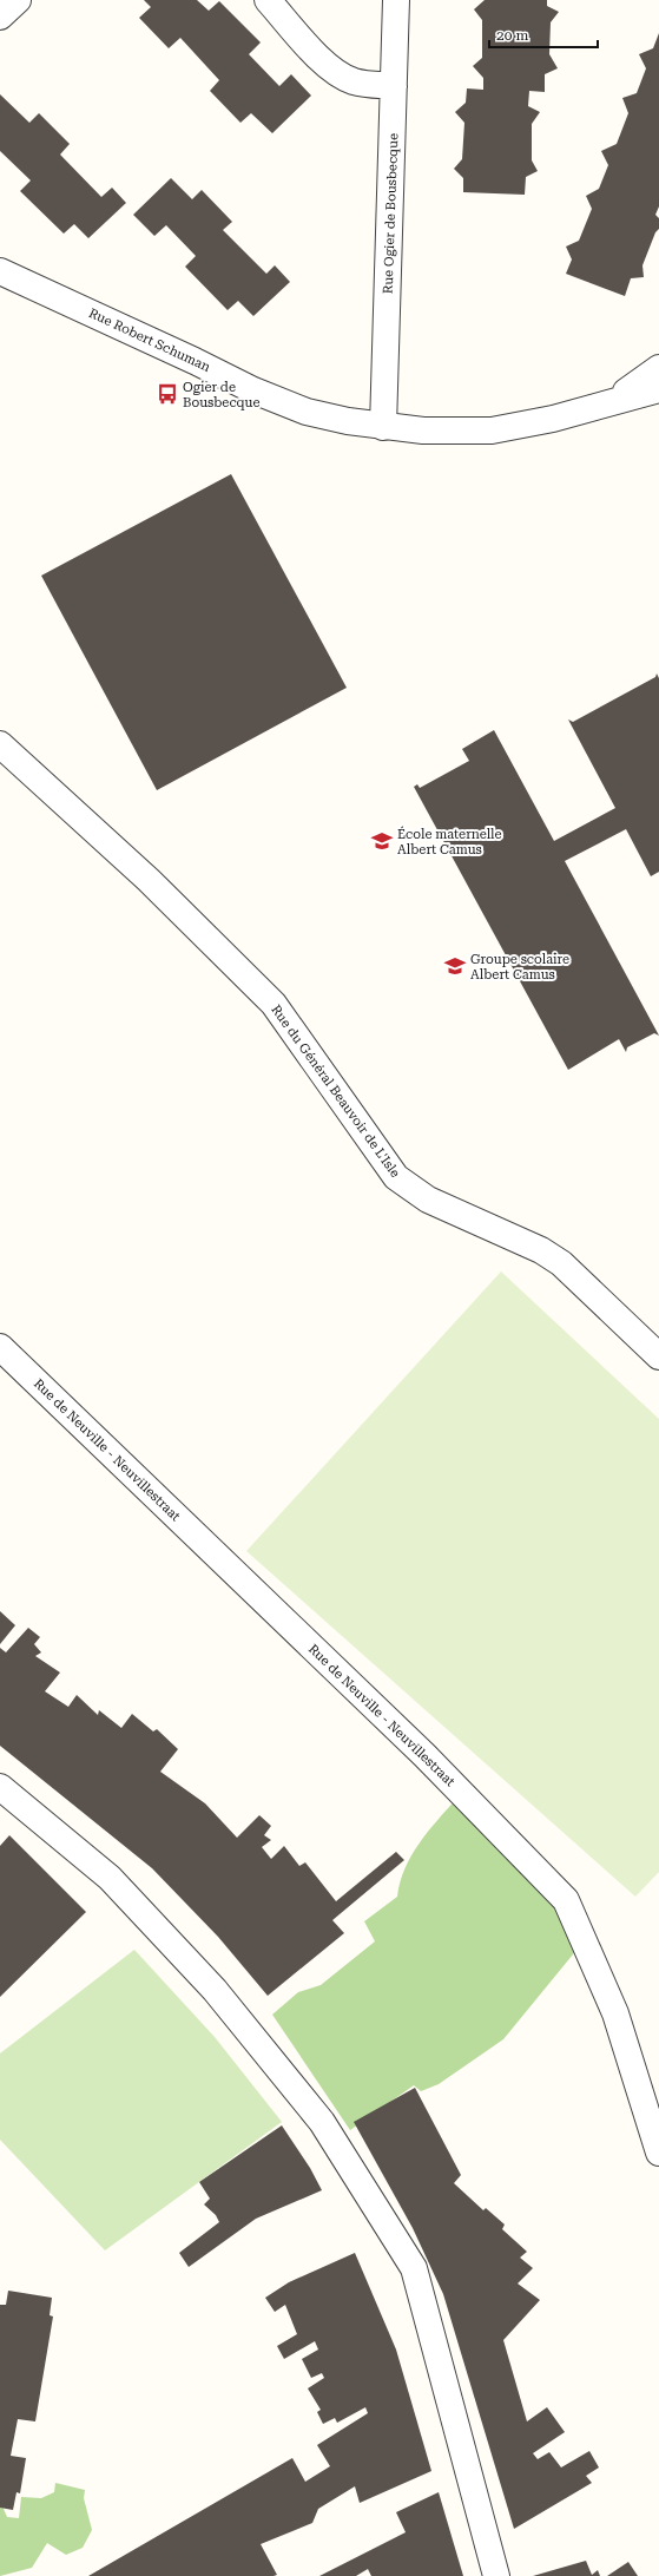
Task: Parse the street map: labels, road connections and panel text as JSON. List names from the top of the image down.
{
  "streets": {
    "street": [
      "Rue Ogier de Bousbecque",
      "Rue Robert Schuman",
      "Rue du Général Beauvoir de L'Isle",
      "Rue de Neuville - Neuvillestraat"
    ]
  },
  "crossings": [
    ["Rue Ogier de Bousbecque", "Rue Robert Schuman"]
  ],
  "places": {
    "bus stop": ["Ogier de Bousbecque"],
    "school or university": ["École maternelle Albert Camus", "Groupe scolaire Albert Camus"]
  },
  "scale_bar": "20 m"
}
